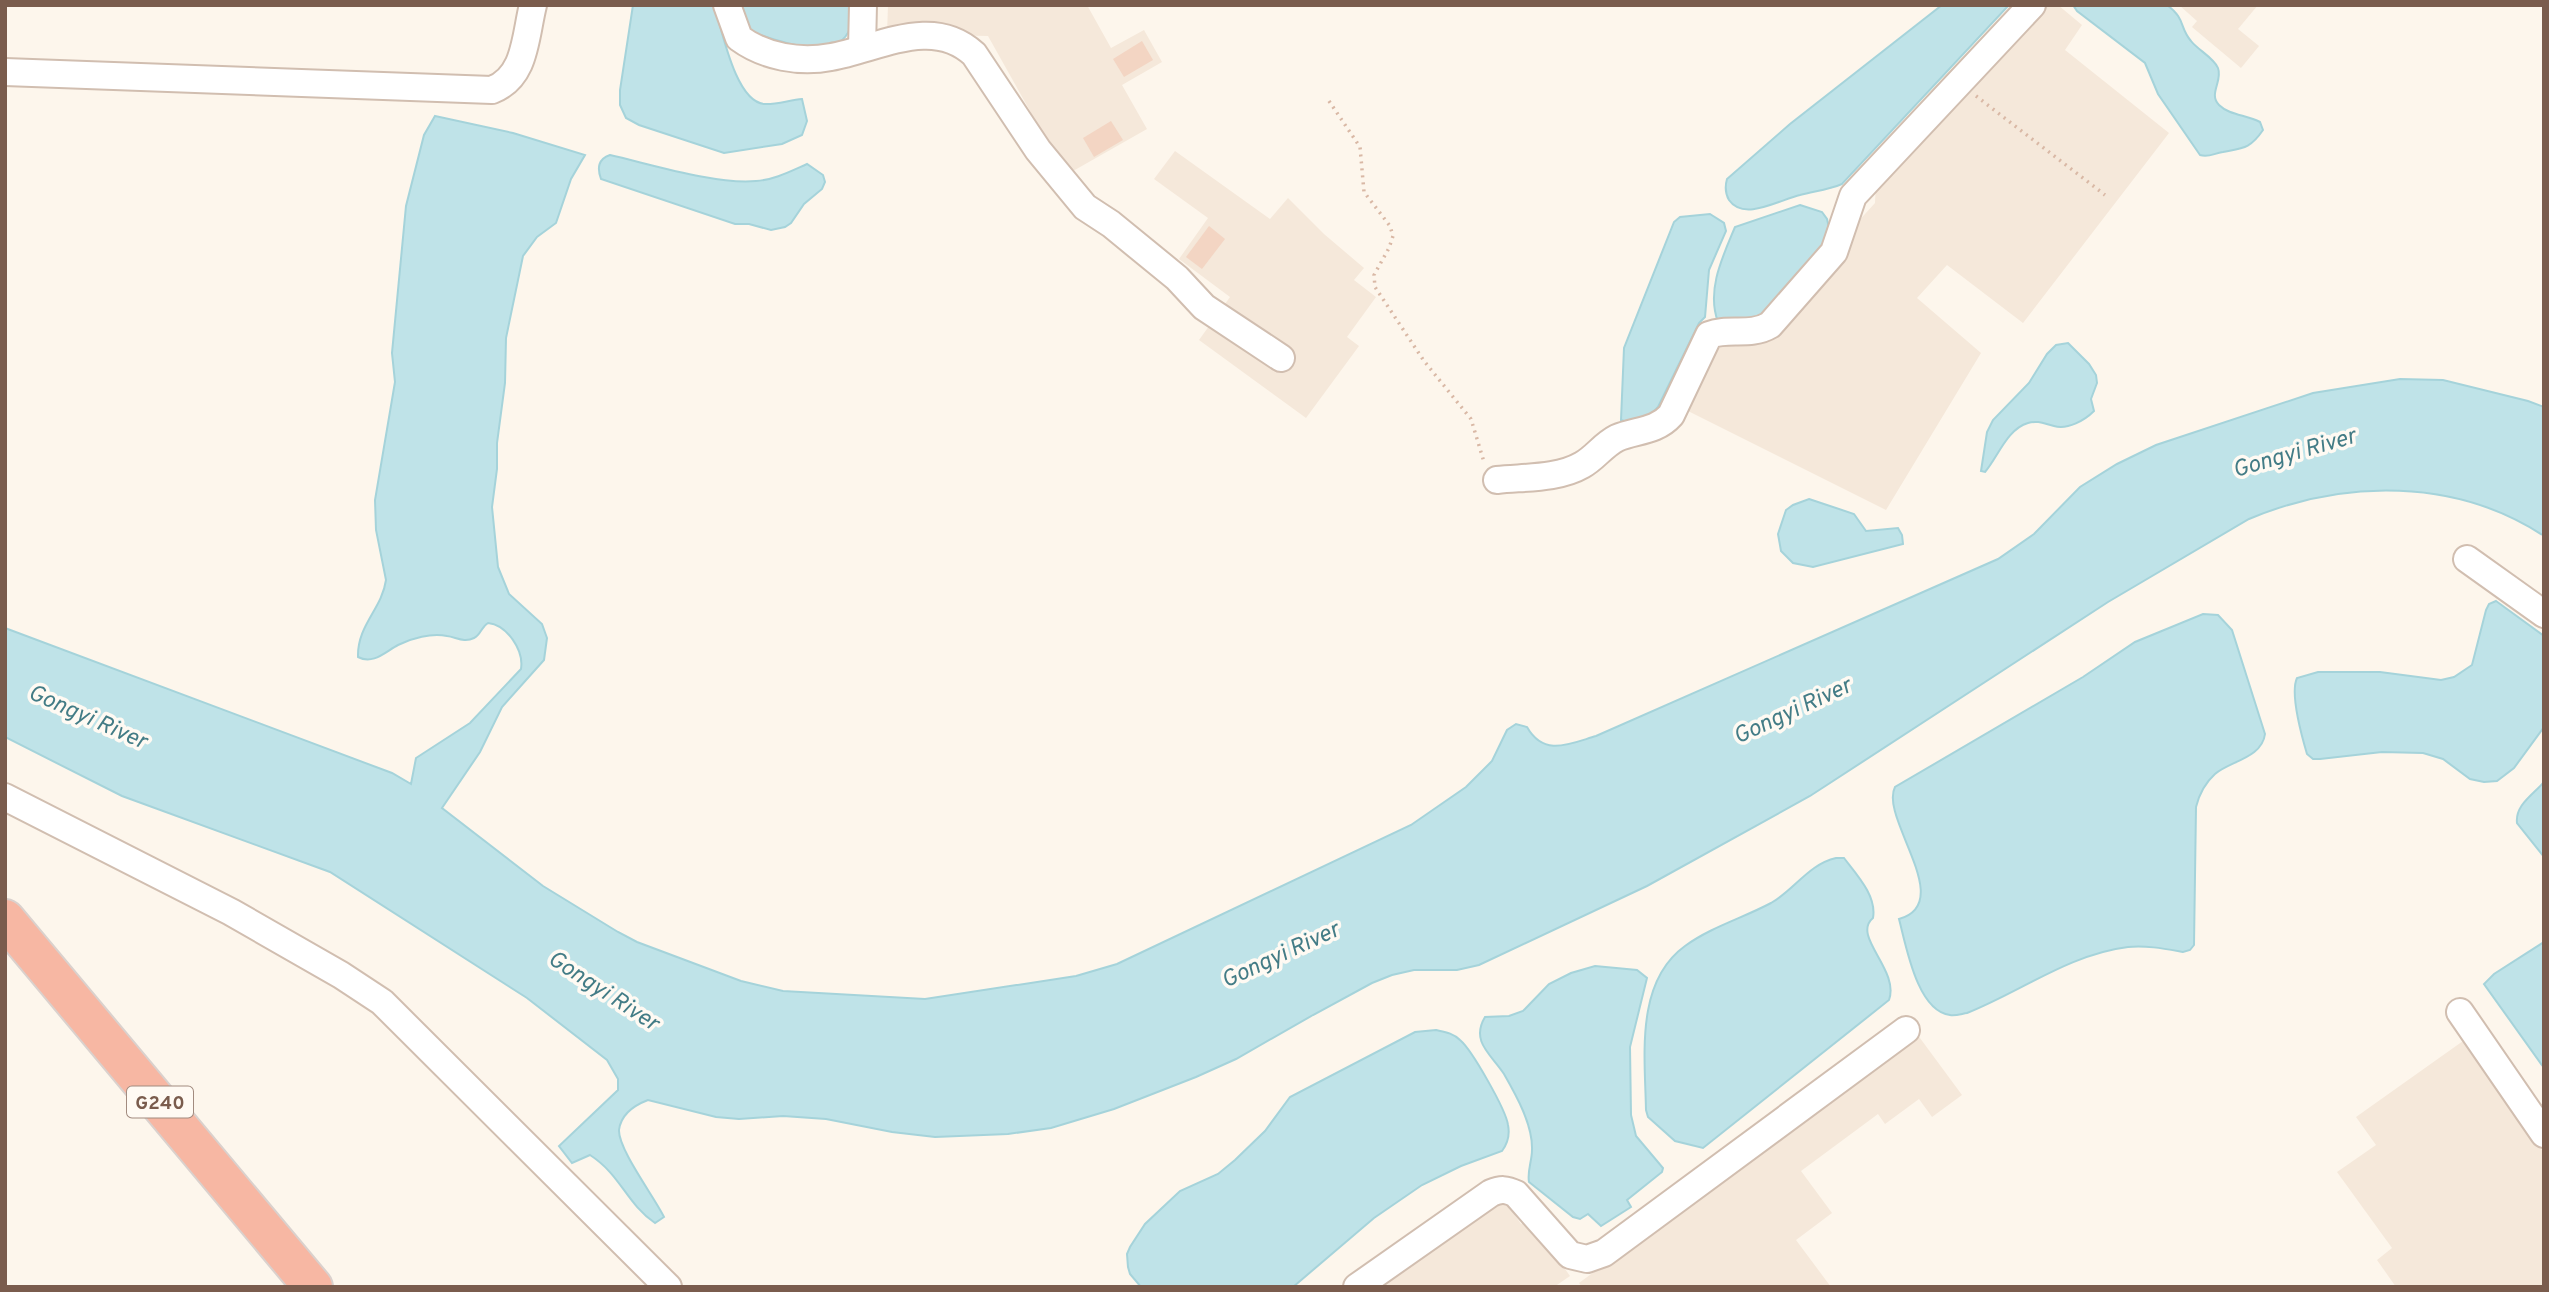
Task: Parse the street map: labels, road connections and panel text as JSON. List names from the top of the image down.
{
  "streets": {
    "highway": ["G240"]
  },
  "water": ["Gongyi River"]
}
